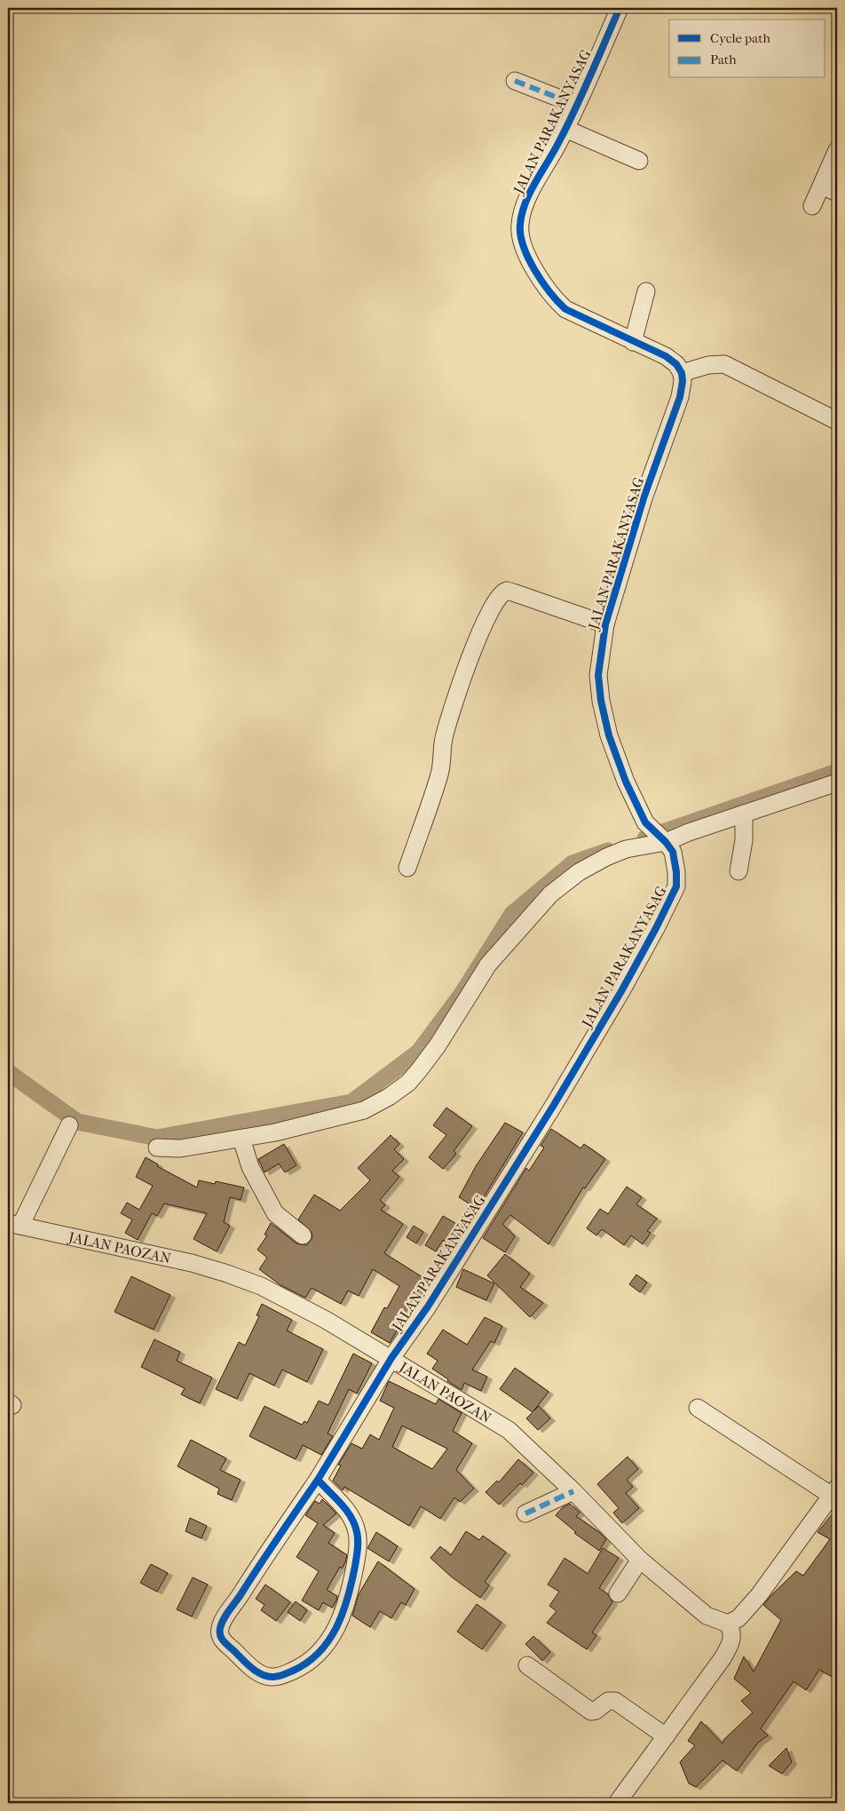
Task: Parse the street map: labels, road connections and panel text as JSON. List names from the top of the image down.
{
  "streets": {
    "street": ["JALAN PARAKANYASAG", "JALAN PAOZAN"]
  },
  "crossings": [
    ["JALAN PARAKANYASAG", "JALAN PAOZAN"]
  ],
  "legend": ["Cycle path", "Path"]
}
